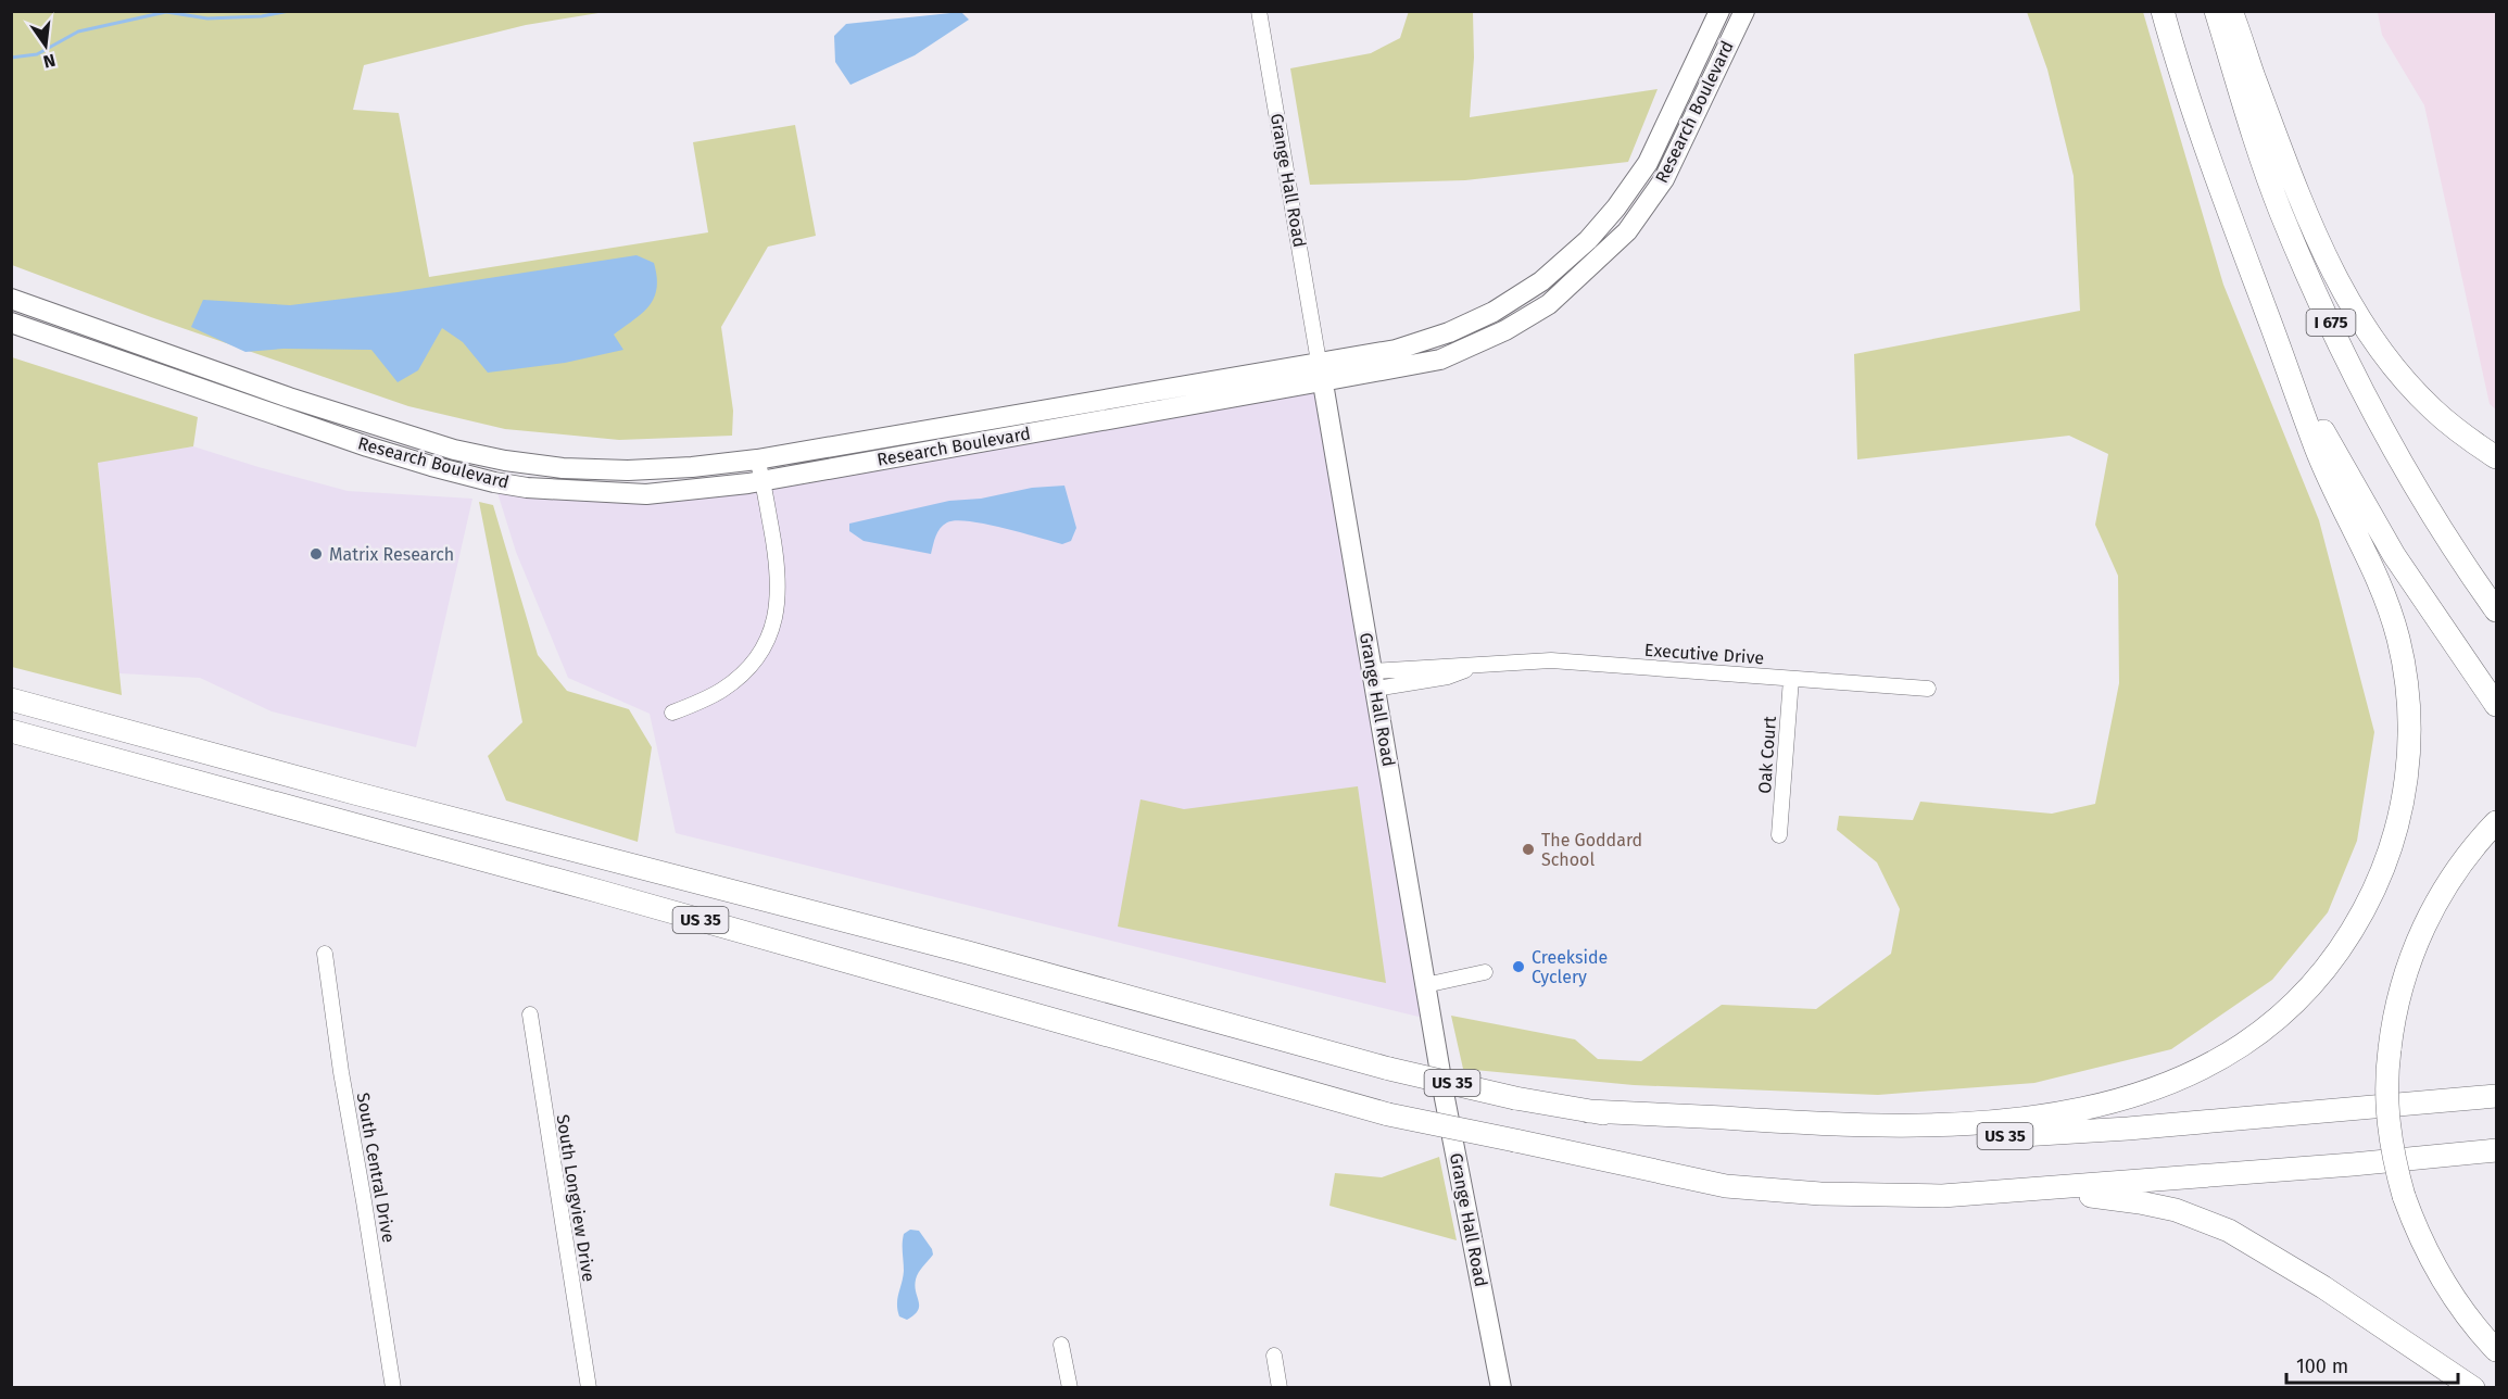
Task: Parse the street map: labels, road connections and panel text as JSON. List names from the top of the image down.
{
  "streets": {
    "highway": ["I 675", "US 35"],
    "main road": ["Research Boulevard", "Grange Hall Road"],
    "street": [
      "Executive Drive",
      "Oak Court",
      "South Central Drive",
      "South Longview Drive"
    ]
  },
  "crossings": [
    ["Research Boulevard", "Grange Hall Road"],
    ["Grange Hall Road", "Executive Drive"],
    ["Executive Drive", "Oak Court"]
  ],
  "places": ["Matrix Research", "The Goddard School", "Creekside Cyclery"],
  "scale_bar": "100 m",
  "north": "bottom"
}
